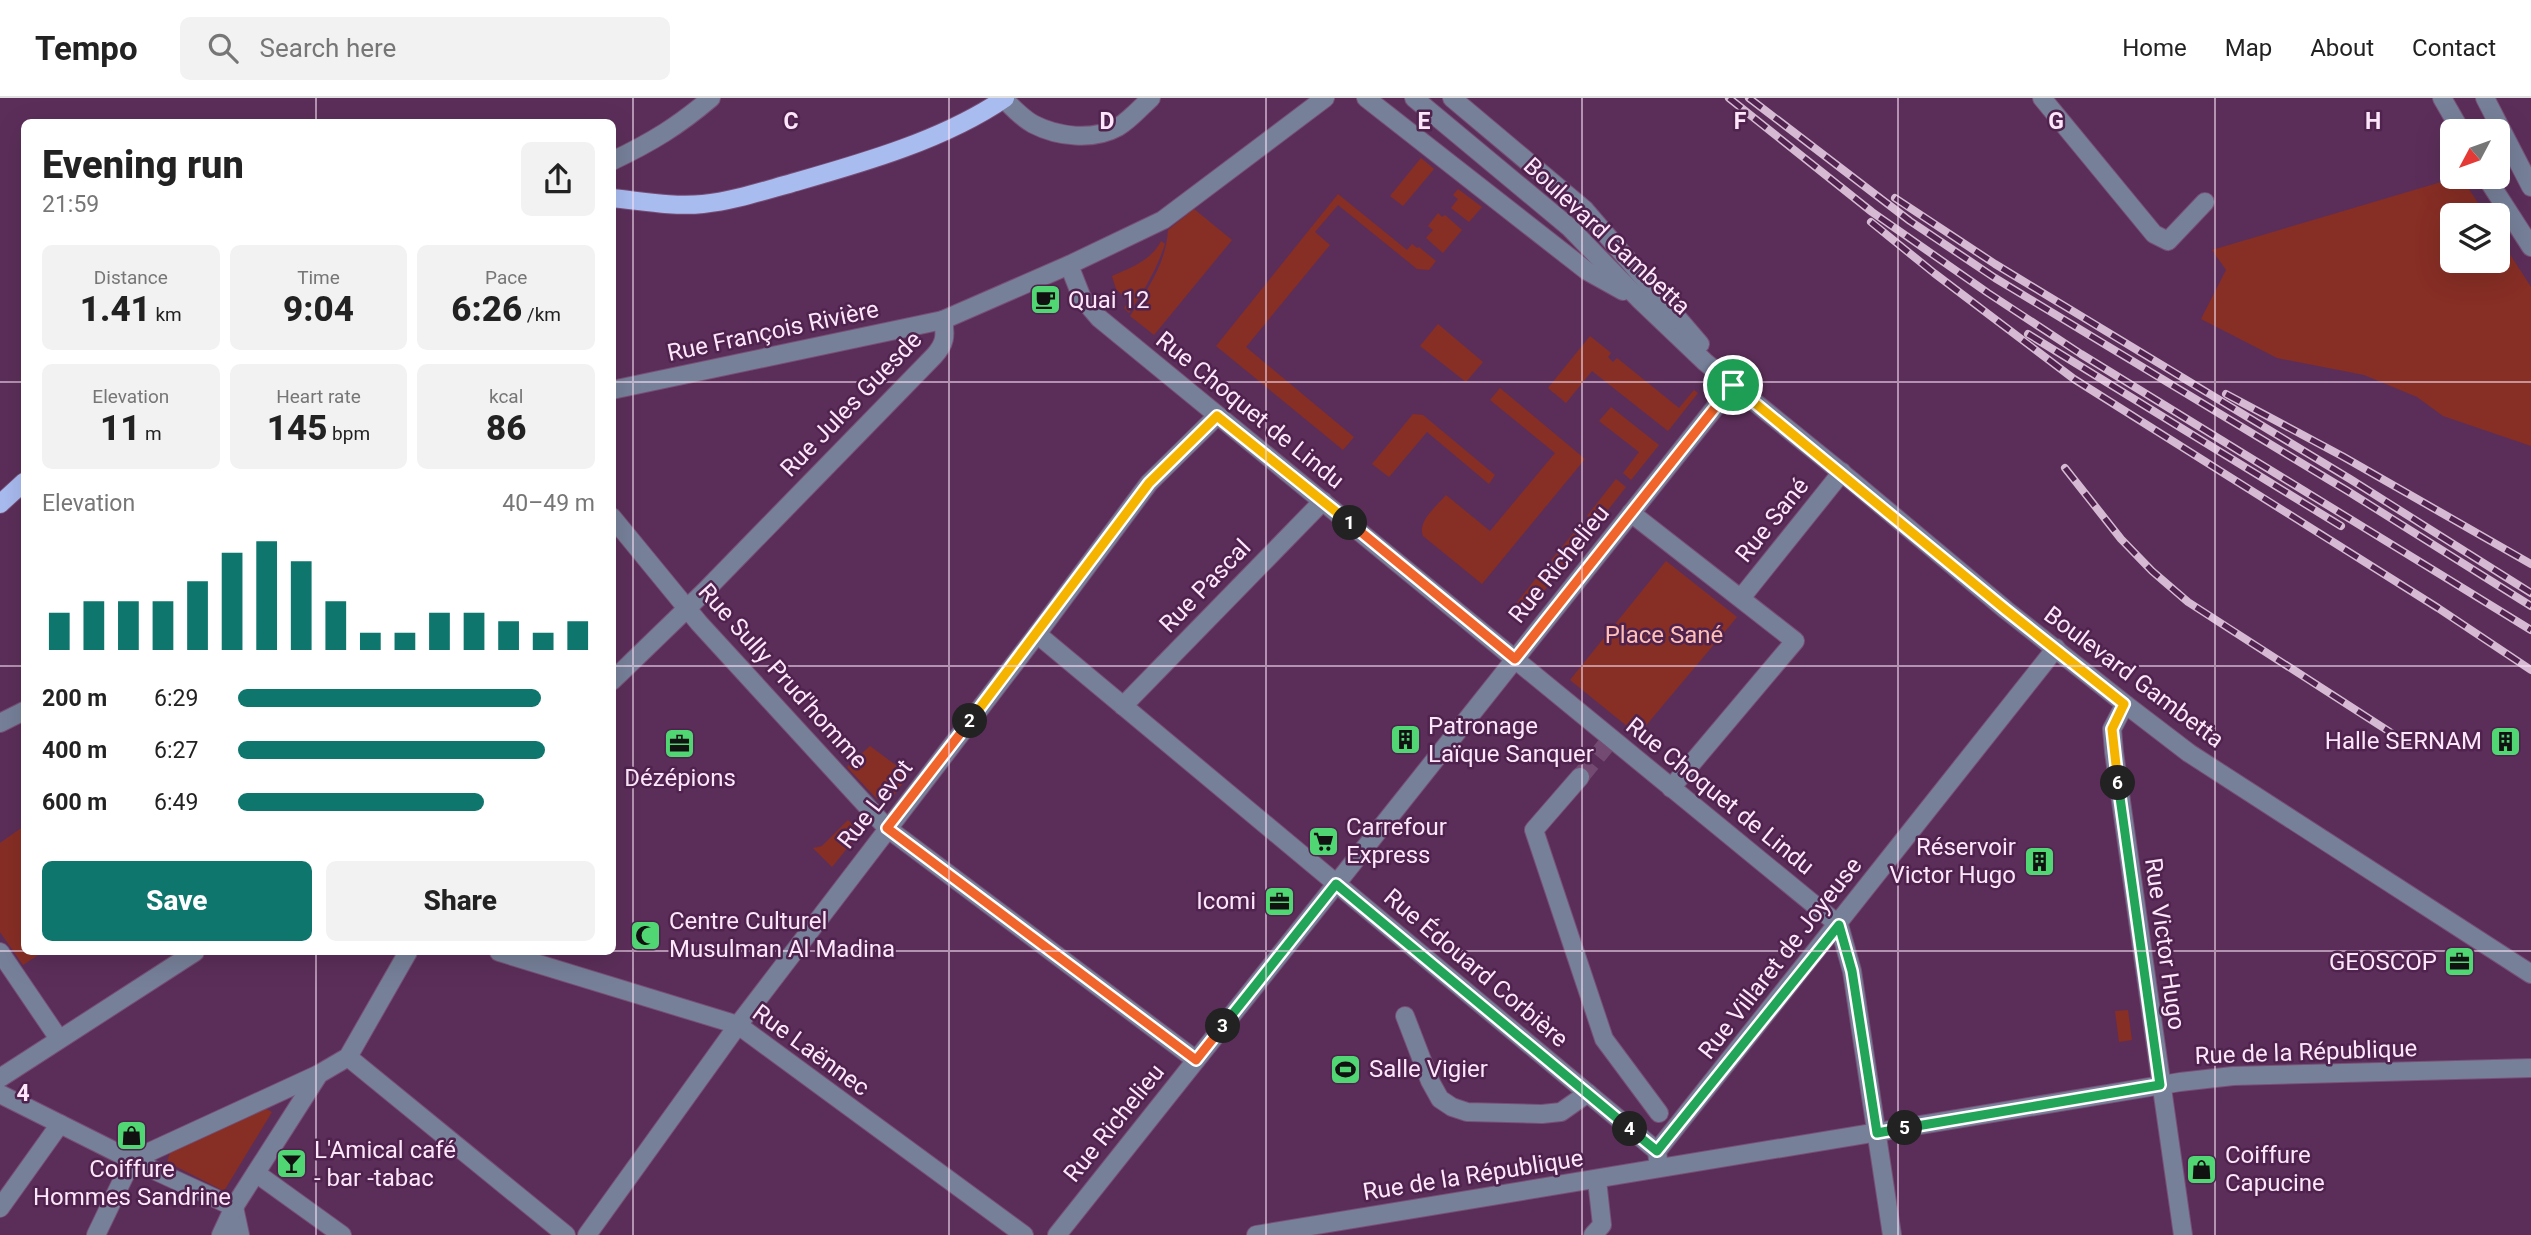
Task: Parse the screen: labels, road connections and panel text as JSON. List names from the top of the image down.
{
  "streets": {
    "street": [
      "Boulevard Gambetta",
      "Rue François Rivière",
      "Rue Jules Guesde",
      "Rue Choquet de Lindu",
      "Rue Sané",
      "Rue Richelieu",
      "Rue Pascal",
      "Rue Sully Prud'homme",
      "Rue Levot",
      "Rue Victor Hugo",
      "Rue Villaret de Joyeuse",
      "Rue Édouard Corbière",
      "Rue Laënnec",
      "Rue de la République"
    ]
  },
  "crossings": [
    ["Boulevard Gambetta", "Rue Sané"],
    ["Boulevard Gambetta", "Rue Richelieu"],
    ["Boulevard Gambetta", "Rue Victor Hugo"],
    ["Boulevard Gambetta", "Rue Villaret de Joyeuse"],
    ["Rue François Rivière", "Rue Jules Guesde"],
    ["Rue Jules Guesde", "Rue Choquet de Lindu"],
    ["Rue Jules Guesde", "Rue Sully Prud'homme"],
    ["Rue Choquet de Lindu", "Rue Richelieu"],
    ["Rue Choquet de Lindu", "Rue Pascal"],
    ["Rue Choquet de Lindu", "Rue Levot"],
    ["Rue Choquet de Lindu", "Rue Villaret de Joyeuse"],
    ["Rue Richelieu", "Rue Sully Prud'homme"],
    ["Rue Richelieu", "Rue Édouard Corbière"],
    ["Rue Pascal", "Rue Édouard Corbière"],
    ["Rue Sully Prud'homme", "Rue Levot"],
    ["Rue Levot", "Rue Édouard Corbière"],
    ["Rue Levot", "Rue Laënnec"],
    ["Rue Victor Hugo", "Rue de la République"],
    ["Rue Villaret de Joyeuse", "Rue Édouard Corbière"],
    ["Rue Villaret de Joyeuse", "Rue de la République"],
    ["Rue Édouard Corbière", "Rue de la République"]
  ],
  "parks": ["Place Sané"],
  "places": {
    "cafe": ["Quai 12"],
    "building": ["Patronage Laïque Sanquer", "Halle SERNAM", "Réservoir Victor Hugo"],
    "office": ["Dézépions", "Icomi", "GEOSCOP"],
    "supermarket": ["Carrefour Express"],
    "mosque": ["Centre Culturel Musulman Al Madina"],
    "sports": ["Salle Vigier"],
    "shop": ["Coiffure Hommes Sandrine", "Coiffure Capucine"],
    "bar": ["L'Amical café - bar -tabac"]
  },
  "north": "bottom left",
  "page": {
    "header": "Tempo",
    "search": "Search here",
    "nav": [
      "Home",
      "Map",
      "About",
      "Contact"
    ],
    "heading": ["Evening run", "21:59"],
    "stats": [
      ["Distance", "1.41 km"],
      ["Time", "9:04"],
      ["Pace", "6:26 /km"],
      ["Elevation", "11 m"],
      ["Heart rate", "145 bpm"],
      ["kcal", "86"]
    ],
    "chart": ["Elevation", "40–49 m"],
    "pins": [
      "1",
      "2",
      "6",
      "3",
      "5",
      "4"
    ],
    "list": [
      {
        "name": "200 m",
        "note": "6:29"
      },
      {
        "name": "400 m",
        "note": "6:27"
      },
      {
        "name": "600 m",
        "note": "6:49"
      }
    ],
    "buttons": ["Save", "Share"]
  },
  "grid": {
    "columns": [
      "C",
      "D",
      "E",
      "F",
      "G",
      "H"
    ],
    "rows": ["4"]
  }
}
